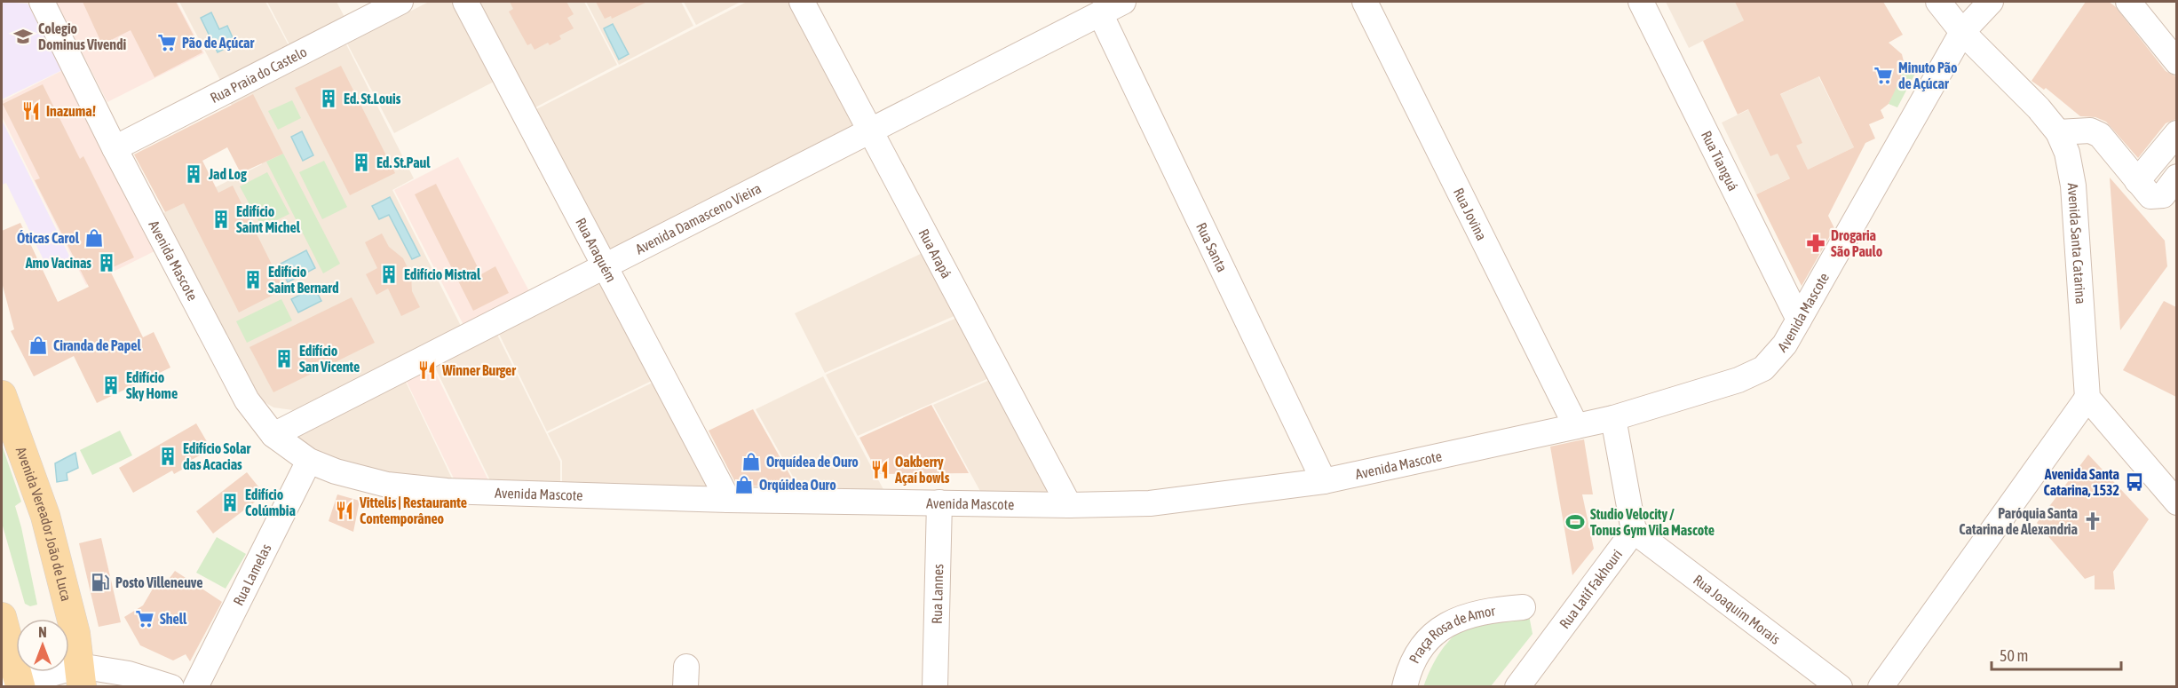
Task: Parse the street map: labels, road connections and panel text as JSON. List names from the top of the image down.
{
  "streets": {
    "main road": ["Avenida Vereador João de Luca"],
    "street": [
      "Rua Praia do Castelo",
      "Rua Tianguá",
      "Rua Jovina",
      "Avenida Damasceno Vieira",
      "Avenida Santa Catarina",
      "Rua Santa",
      "Rua Araquém",
      "Rua Arapá",
      "Avenida Mascote",
      "Rua Lamelas",
      "Rua Latif Fakhouri",
      "Rua Lannes",
      "Rua Joaquim Morais",
      "Praça Rosa de Amor"
    ]
  },
  "crossings": [
    ["Rua Praia do Castelo", "Avenida Mascote"],
    ["Rua Tianguá", "Avenida Mascote"],
    ["Rua Jovina", "Avenida Mascote"],
    ["Avenida Damasceno Vieira", "Rua Santa"],
    ["Avenida Damasceno Vieira", "Rua Araquém"],
    ["Avenida Damasceno Vieira", "Rua Arapá"],
    ["Avenida Damasceno Vieira", "Avenida Mascote"],
    ["Avenida Santa Catarina", "Avenida Mascote"],
    ["Rua Santa", "Avenida Mascote"],
    ["Rua Araquém", "Avenida Mascote"],
    ["Rua Arapá", "Avenida Mascote"],
    ["Avenida Mascote", "Rua Lamelas"],
    ["Avenida Mascote", "Rua Lannes"],
    ["Rua Latif Fakhouri", "Rua Joaquim Morais"]
  ],
  "places": {
    "school or university": ["Colegio Dominus Vivendi"],
    "supermarket": ["Pão de Açúcar", "Minuto Pão de Açúcar", "Shell"],
    "building": [
      "Ed. St.Louis",
      "Ed. St.Paul",
      "Jad Log",
      "Edifício Saint Michel",
      "Amo Vacinas",
      "Edifício Mistral",
      "Edifício Saint Bernard",
      "Edifício San Vicente",
      "Edifício Sky Home",
      "Edifício Solar das Acacias",
      "Edifício Colúmbia"
    ],
    "restaurant": [
      "Inazuma!",
      "Winner Burger",
      "Oakberry Açaí bowls",
      "Vittelis | Restaurante Contemporâneo"
    ],
    "shop": [
      "Óticas Carol",
      "Ciranda de Papel",
      "Orquídea de Ouro",
      "Orqúidea Ouro"
    ],
    "pharmacy": ["Drogaria São Paulo"],
    "bus stop": ["Avenida Santa Catarina, 1532"],
    "church": ["Paróquia Santa Catarina de Alexandria"],
    "sports": ["Studio Velocity / Tonus Gym Vila Mascote"],
    "fuel station": ["Posto Villeneuve"]
  },
  "scale_bar": "50 m",
  "north": "top"
}
